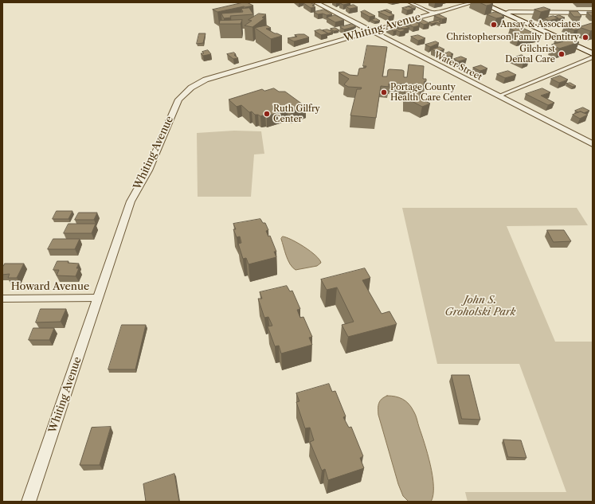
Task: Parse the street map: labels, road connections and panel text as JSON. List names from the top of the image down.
{
  "streets": {
    "street": ["Whiting Avenue", "Water Street", "Howard Avenue"]
  },
  "crossings": [
    ["Whiting Avenue", "Water Street"],
    ["Whiting Avenue", "Howard Avenue"]
  ],
  "parks": ["John S. Groholski Park"],
  "places": [
    "Ansay & Associates",
    "Christopherson Family Dentitry",
    "Gilchrist Dental Care",
    "Portage County Health Care Center",
    "Ruth Gilfry Center"
  ]
}
